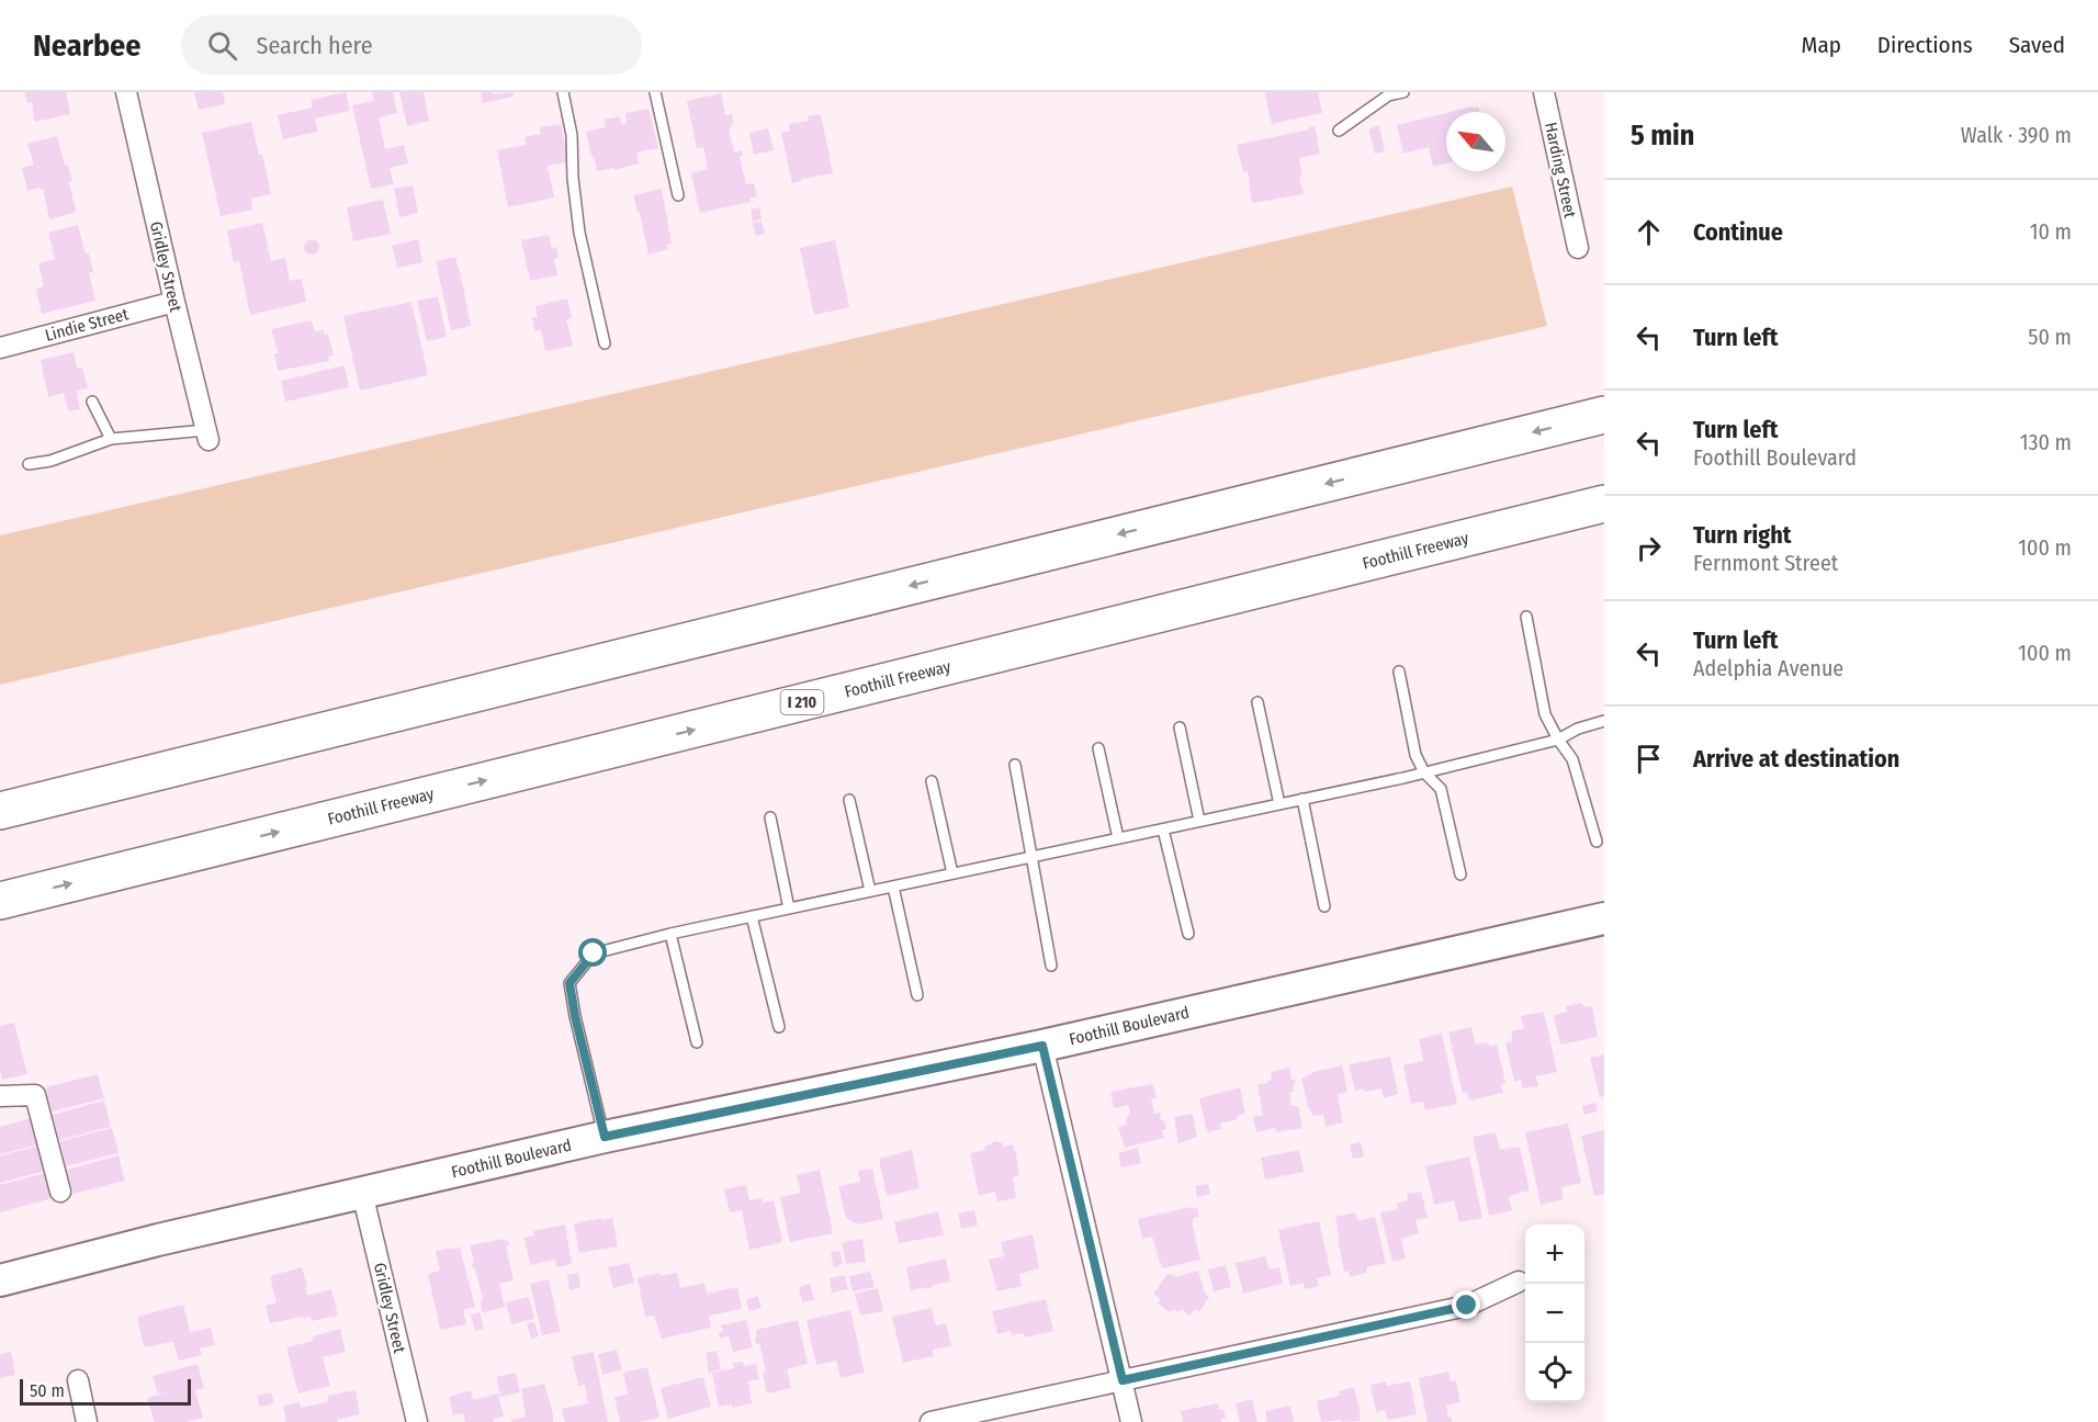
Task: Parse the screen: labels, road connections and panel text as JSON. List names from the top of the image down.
{
  "streets": {
    "highway": ["Foothill Freeway", "I 210"],
    "main road": ["Foothill Boulevard"],
    "street": ["Harding Street", "Gridley Street", "Lindie Street"]
  },
  "crossings": [
    ["Gridley Street", "Lindie Street"],
    ["Gridley Street", "Foothill Boulevard"]
  ],
  "scale_bar": "50 m",
  "north": "top left",
  "page": {
    "header": "Nearbee",
    "search": "Search here",
    "nav": ["Map", "Directions", "Saved"],
    "heading": ["5 min", "Walk · 390 m"],
    "list": [
      ["Continue", "10 m"],
      ["Turn left", "50 m"],
      ["Turn left", "Foothill Boulevard", "130 m"],
      ["Turn right", "Fernmont Street", "100 m"],
      ["Turn left", "Adelphia Avenue", "100 m"],
      "Arrive at destination"
    ],
    "map_buttons": ["+", "−"],
    "scale": "50 m"
  }
}
